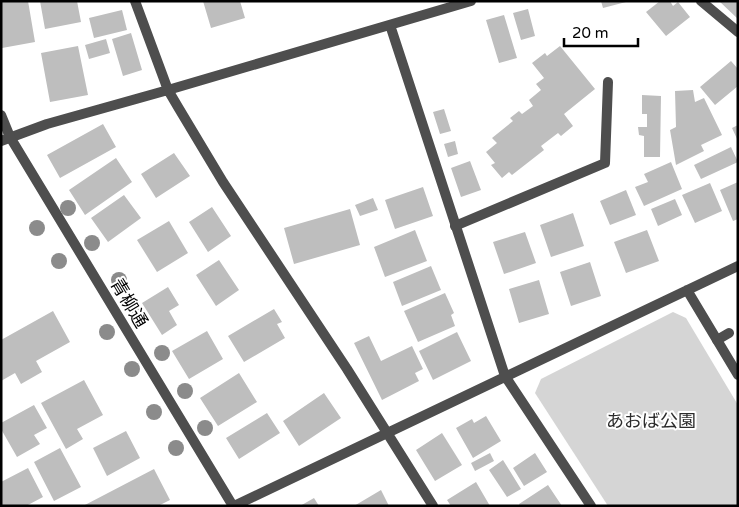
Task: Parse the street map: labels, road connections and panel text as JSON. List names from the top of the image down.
{
  "streets": {
    "street": ["青柳通"]
  },
  "parks": ["あおば公園"],
  "scale_bar": "20 m"
}
